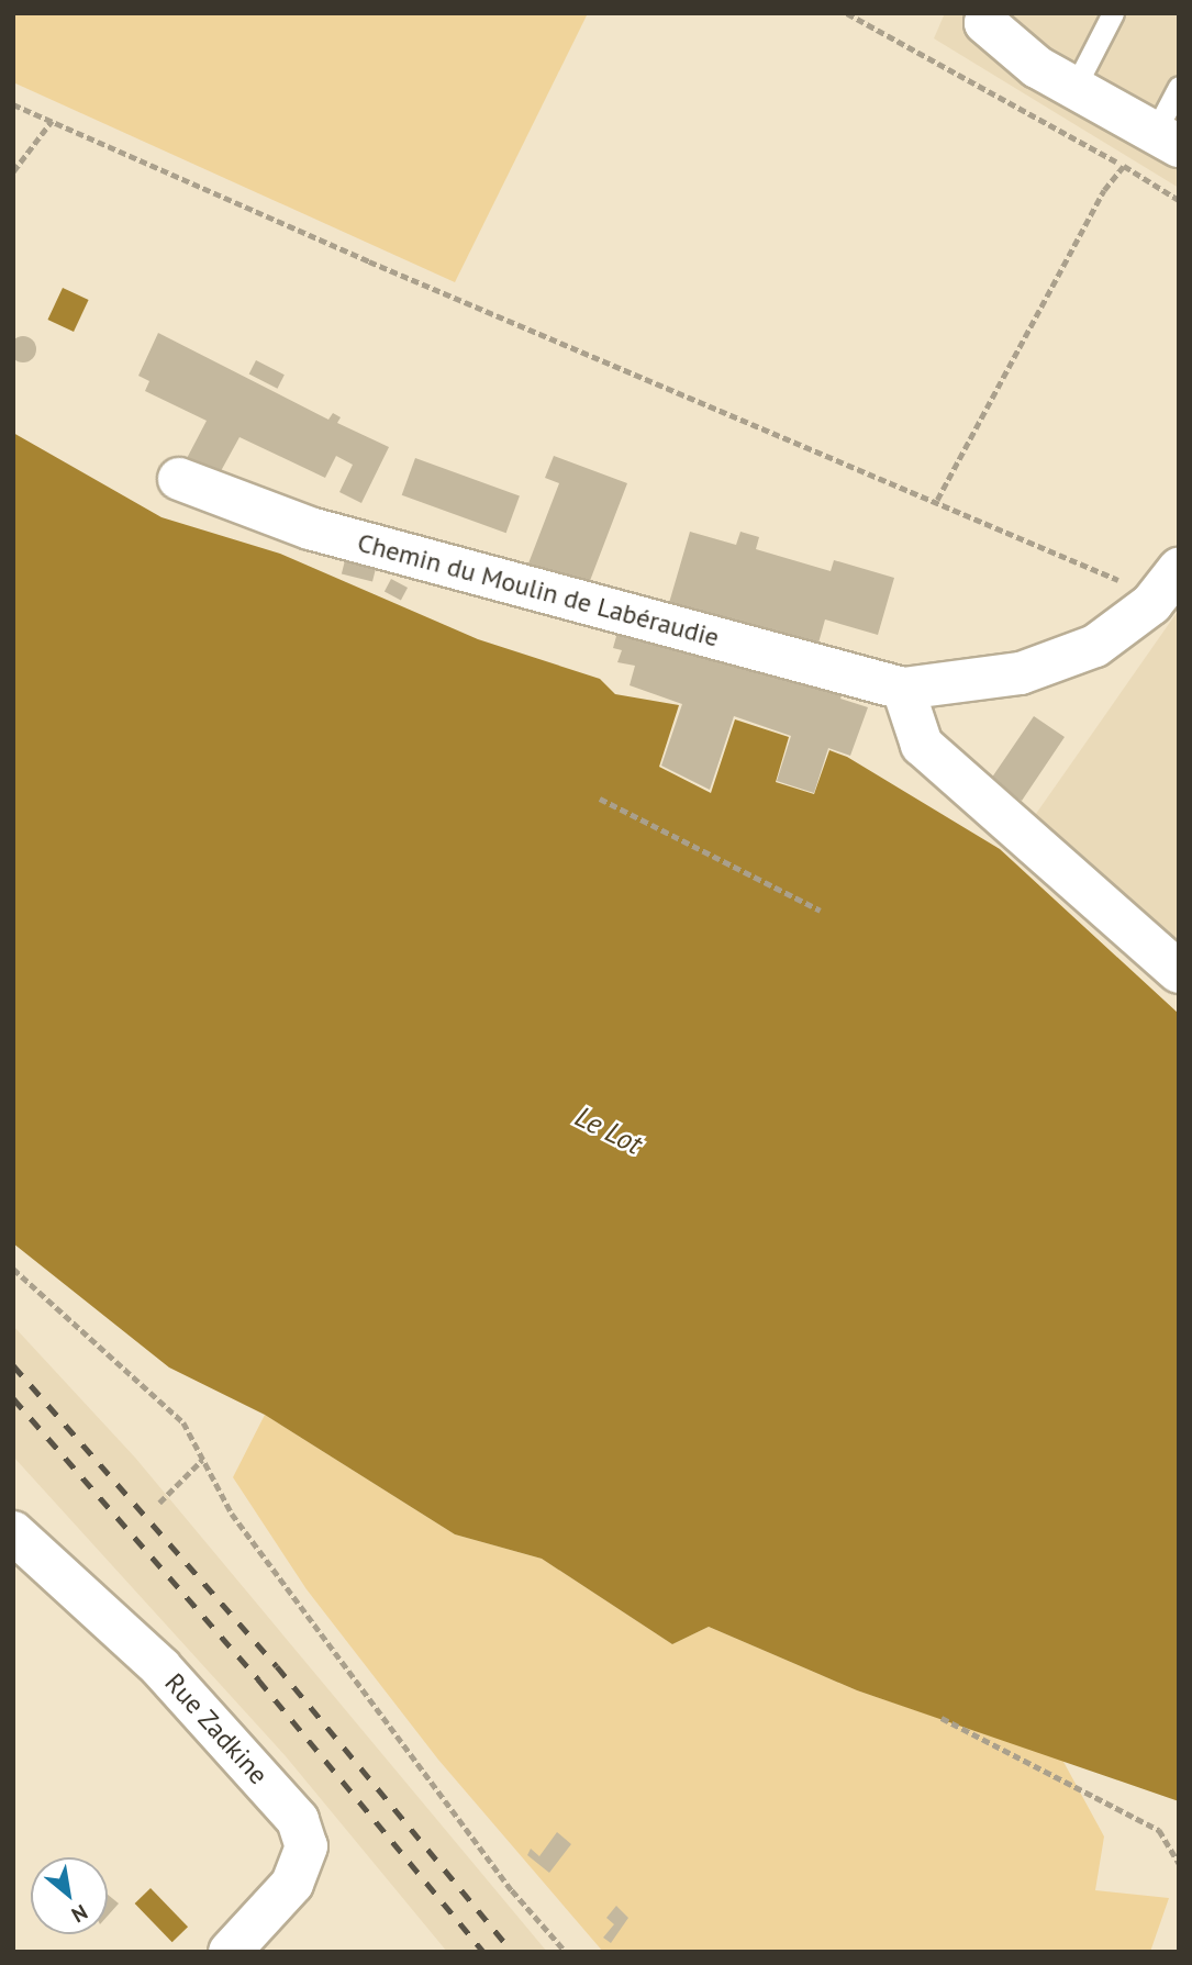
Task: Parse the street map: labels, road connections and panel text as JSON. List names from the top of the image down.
{
  "streets": {
    "street": ["Chemin du Moulin de Labéraudie", "Rue Zadkine"]
  },
  "water": ["Le Lot"],
  "north": "bottom right"
}
